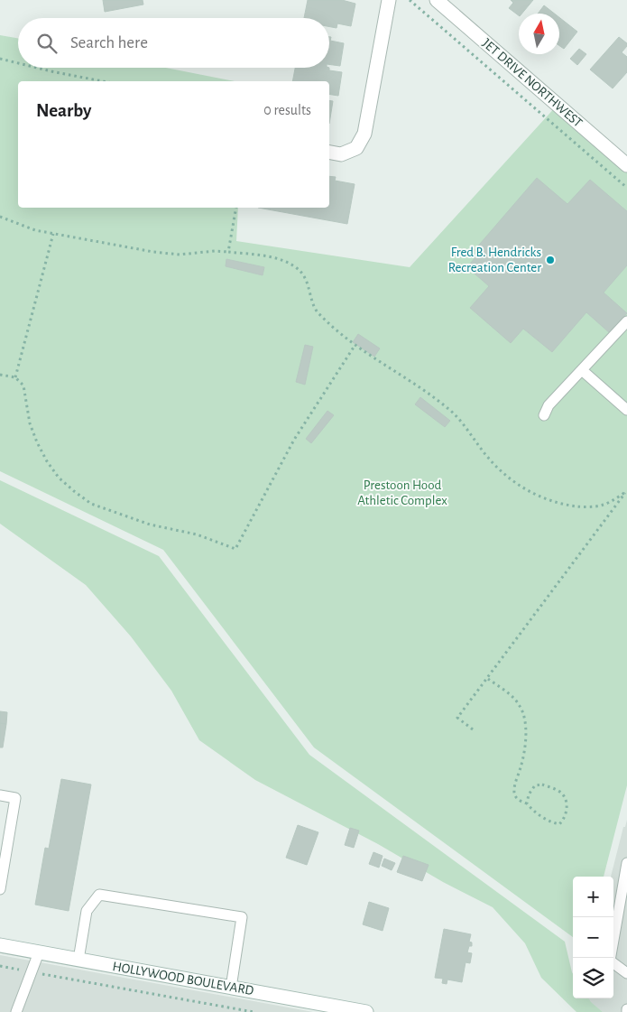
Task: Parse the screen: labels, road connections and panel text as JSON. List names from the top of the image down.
{
  "streets": {
    "street": ["JET DRIVE NORTHWEST", "HOLLYWOOD BOULEVARD"]
  },
  "parks": ["Prestoon Hood Athletic Complex"],
  "places": ["Fred B. Hendricks Recreation Center"],
  "north": "top",
  "page": {
    "search": "Search here",
    "heading": ["Nearby", "0 results"],
    "map_buttons": ["+", "−"]
  }
}
